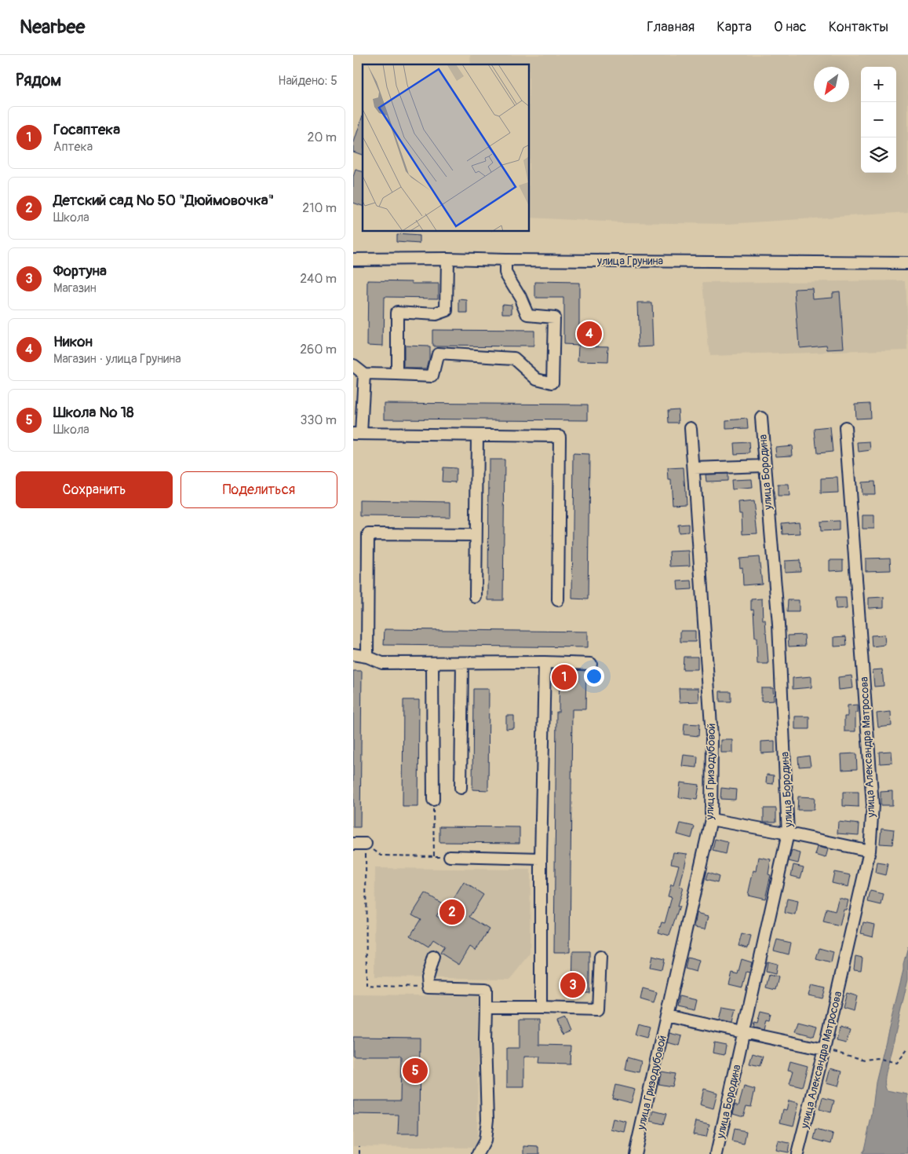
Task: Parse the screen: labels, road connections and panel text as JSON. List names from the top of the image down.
{
  "streets": {
    "street": [
      "улица Грунина",
      "улица Бородина",
      "улица Александра Матросова",
      "улица Гризодубовой"
    ]
  },
  "north": "bottom left",
  "page": {
    "header": "Nearbee",
    "nav": [
      "Главная",
      "Карта",
      "О нас",
      "Контакты"
    ],
    "heading": ["Рядом", "Найдено: 5"],
    "map_buttons": ["+", "−"],
    "list": [
      {
        "mark": "1",
        "name": "Госаптека",
        "note": "Аптека",
        "value": "20 m"
      },
      {
        "mark": "2",
        "name": "Детский сад № 50 \"Дюймовочка\"",
        "note": "Школа",
        "value": "210 m"
      },
      {
        "mark": "3",
        "name": "Фортуна",
        "note": "Магазин",
        "value": "240 m"
      },
      {
        "mark": "4",
        "name": "Никон",
        "note": "Магазин · улица Грунина",
        "value": "260 m"
      },
      {
        "mark": "5",
        "name": "Школа № 18",
        "note": "Школа",
        "value": "330 m"
      }
    ],
    "pins": [
      "4",
      "1",
      "2",
      "3",
      "5"
    ],
    "buttons": ["Сохранить", "Поделиться"]
  }
}
